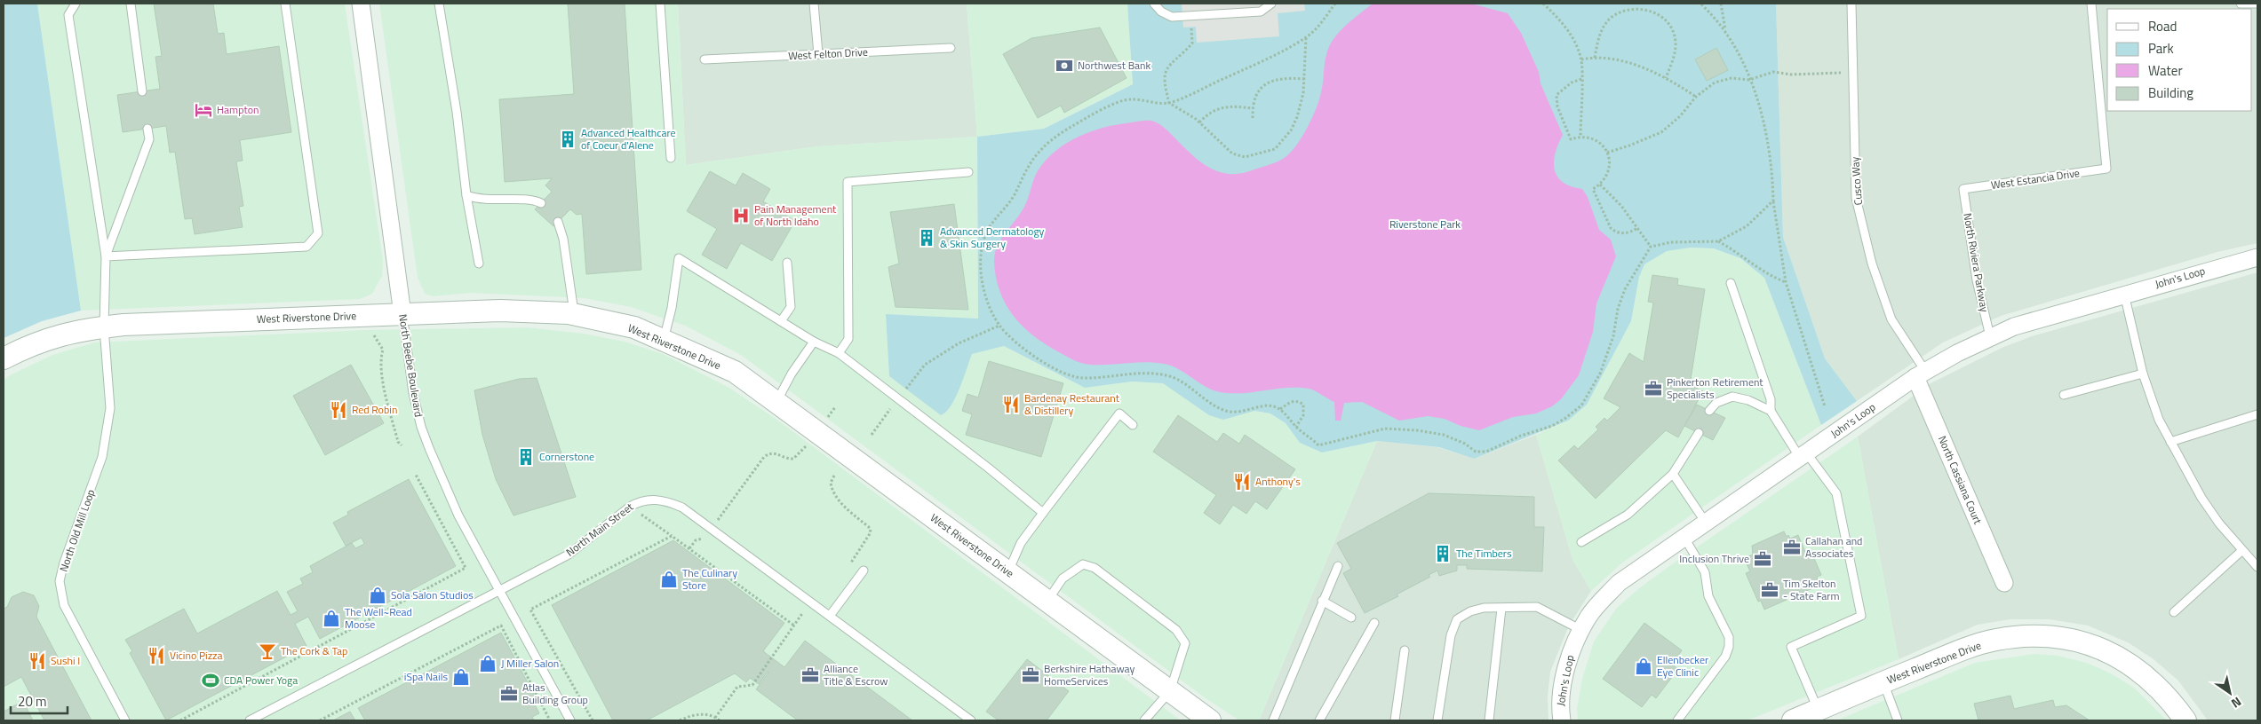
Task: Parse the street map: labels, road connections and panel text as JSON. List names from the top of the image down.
{
  "streets": {
    "street": [
      "John's Loop",
      "West Riverstone Drive",
      "North Beebe Boulevard",
      "North Cassiana Court"
    ],
    "lane": [
      "West Felton Drive",
      "West Estancia Drive",
      "Cusco Way",
      "North Riviera Parkway",
      "North Main Street",
      "North Old Mill Loop"
    ]
  },
  "crossings": [
    ["West Estancia Drive", "North Riviera Parkway"],
    ["Cusco Way", "John's Loop"],
    ["Cusco Way", "North Cassiana Court"],
    ["North Riviera Parkway", "John's Loop"],
    ["John's Loop", "North Cassiana Court"],
    ["West Riverstone Drive", "North Beebe Boulevard"],
    ["West Riverstone Drive", "North Old Mill Loop"],
    ["North Beebe Boulevard", "North Main Street"]
  ],
  "parks": ["Riverstone Park"],
  "places": {
    "bank": ["Northwest Bank"],
    "hotel": ["Hampton"],
    "building": [
      "Advanced Healthcare of Coeur d'Alene",
      "Advanced Dermatology & Skin Surgery",
      "Cornerstone",
      "The Timbers"
    ],
    "hospital": ["Pain Management of North Idaho"],
    "office": [
      "Pinkerton Retirement Specialists",
      "Callahan and Associates",
      "Inclusion Thrive",
      "Tim Skelton - State Farm",
      "Alliance Title & Escrow",
      "Berkshire Hathaway HomeServices",
      "Atlas Building Group"
    ],
    "restaurant": [
      "Bardenay Restaurant & Distillery",
      "Red Robin",
      "Anthony's",
      "Vicino Pizza",
      "Sushi I"
    ],
    "shop": [
      "The Culinary Store",
      "Sola Salon Studios",
      "The Well~Read Moose",
      "J Miller Salon",
      "Ellenbecker Eye Clinic",
      "iSpa Nails"
    ],
    "bar": ["The Cork & Tap"],
    "sports": ["CDA Power Yoga"]
  },
  "legend": [
    "Road",
    "Park",
    "Water",
    "Building"
  ],
  "scale_bar": "20 m",
  "north": "bottom right"
}
